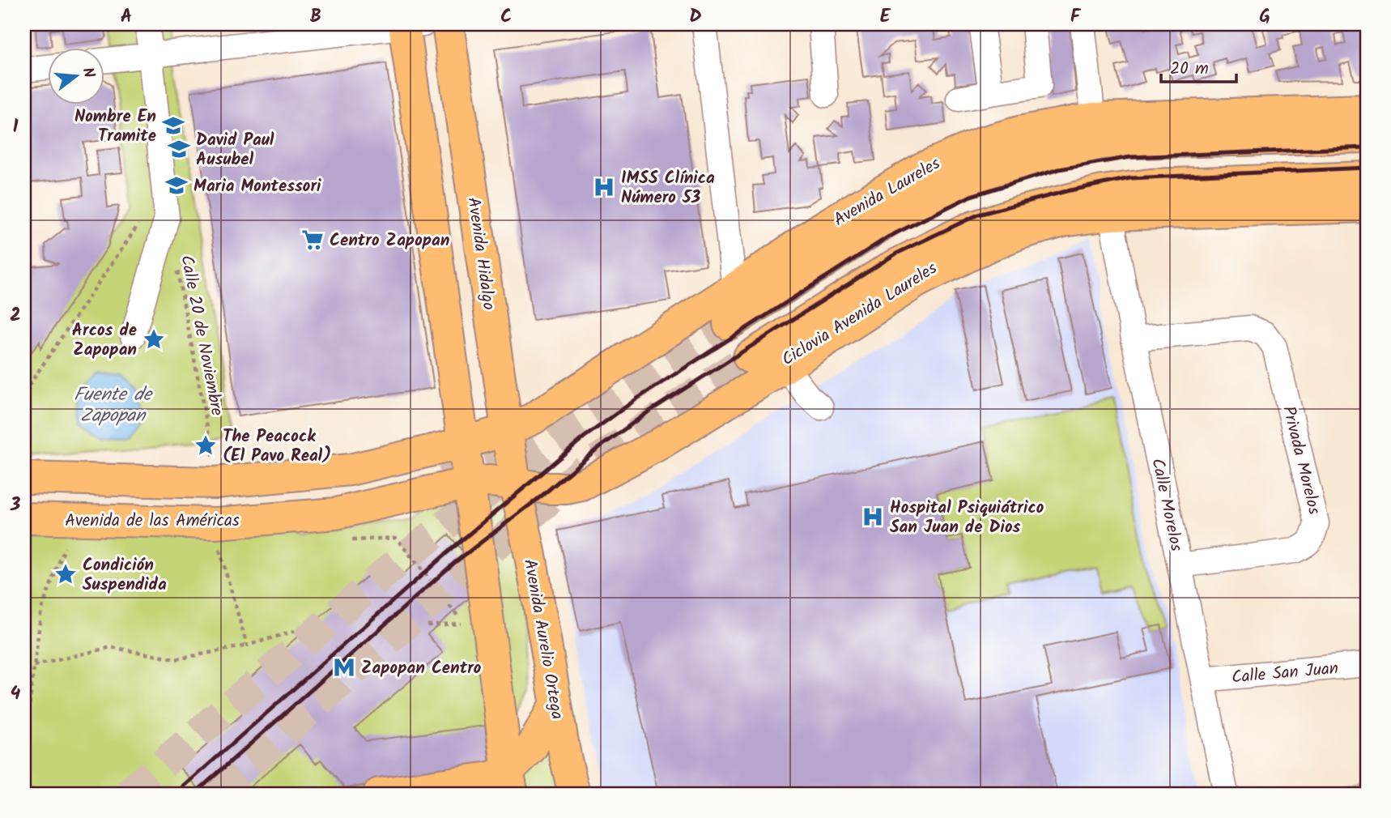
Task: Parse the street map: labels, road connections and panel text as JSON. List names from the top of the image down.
{
  "streets": {
    "main road": [
      "Avenida Laureles",
      "Avenida Hidalgo",
      "Avenida de las Américas",
      "Avenida Aurelio Ortega"
    ],
    "street": ["Privada Morelos", "Calle Morelos", "Calle San Juan"],
    "path": ["Calle 20 de Noviembre"]
  },
  "crossings": [
    ["Avenida Laureles", "Avenida Hidalgo"],
    ["Avenida Hidalgo", "Avenida de las Américas"],
    ["Avenida Hidalgo", "Avenida Aurelio Ortega"],
    ["Privada Morelos", "Calle Morelos"],
    ["Calle Morelos", "Calle San Juan"],
    ["Avenida de las Américas", "Avenida Aurelio Ortega"]
  ],
  "water": ["Fuente de Zapopan"],
  "places": {
    "school or university": ["Nombre En Tramite", "David Paul Ausubel", "Maria Montessori"],
    "hospital": ["IMSS Clínica Número 53", "Hospital Psiquiátrico San Juan de Dios"],
    "supermarket": ["Centro Zapopan"],
    "place": ["Arcos de Zapopan", "The Peacock (El Pavo Real)", "Condición Suspendida"],
    "metro station": ["Zapopan Centro"]
  },
  "scale_bar": "20 m",
  "north": "right",
  "grid": {
    "columns": [
      "A",
      "B",
      "C",
      "D",
      "E",
      "F",
      "G"
    ],
    "rows": [
      "1",
      "2",
      "3",
      "4"
    ]
  }
}
